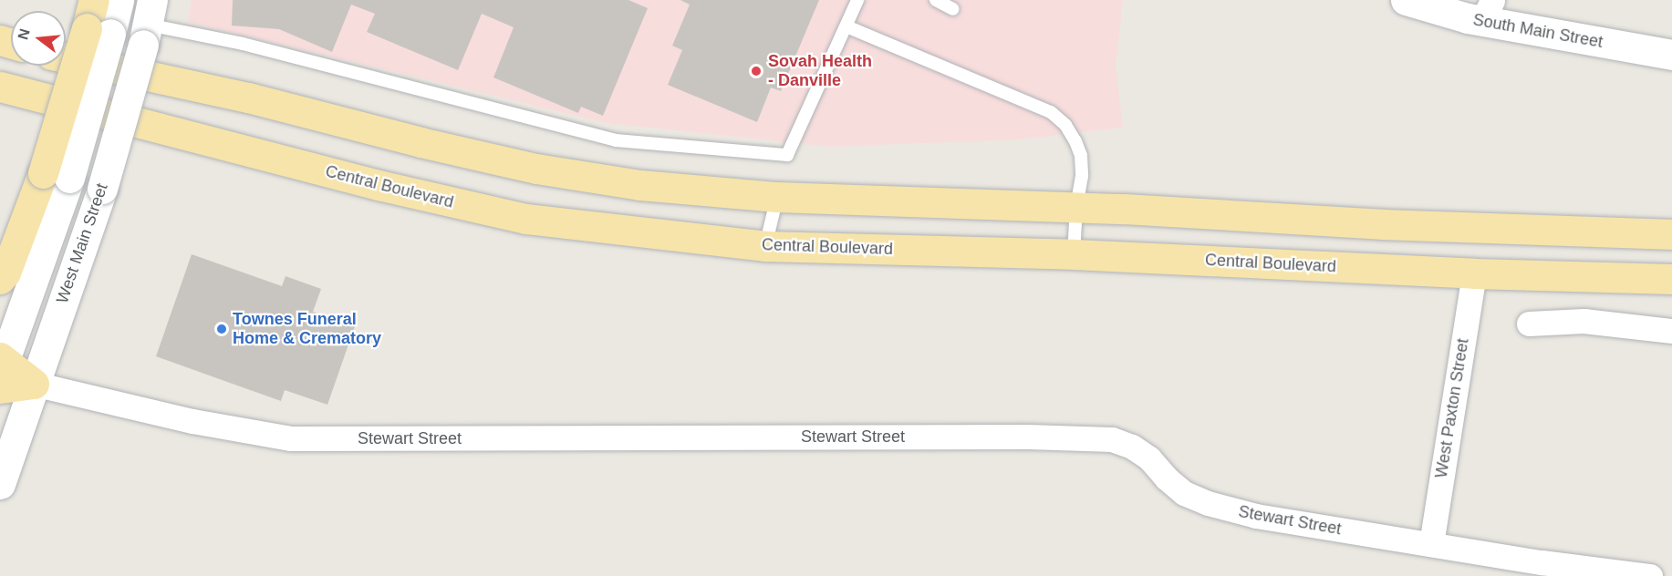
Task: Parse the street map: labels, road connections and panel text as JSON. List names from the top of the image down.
{
  "streets": {
    "main road": ["South Main Street", "Central Boulevard", "West Main Street"],
    "street": ["West Paxton Street", "Stewart Street"]
  },
  "crossings": [
    ["Central Boulevard", "West Paxton Street"],
    ["West Main Street", "Stewart Street"],
    ["West Paxton Street", "Stewart Street"]
  ],
  "places": ["Sovah Health - Danville", "Townes Funeral Home & Crematory"],
  "north": "left"
}
